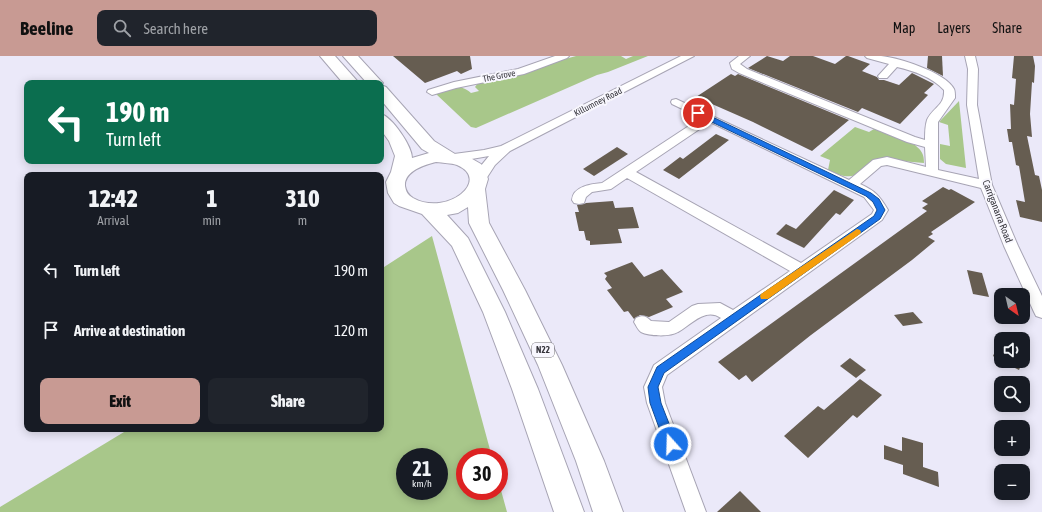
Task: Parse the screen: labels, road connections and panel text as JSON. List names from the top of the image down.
{
  "streets": {
    "highway": ["N22"],
    "street": ["The Grove", "Killumney Road", "Carriganarra Road"]
  },
  "crossings": [
    ["Killumney Road", "N22"]
  ],
  "north": "bottom right",
  "page": {
    "header": "Beeline",
    "search": "Search here",
    "nav": ["Map", "Layers", "Share"],
    "turn": ["190 m", "Turn left"],
    "eta": [
      "12:42",
      "Arrival",
      "1",
      "min",
      "310",
      "m"
    ],
    "list": [
      {
        "name": "Turn left",
        "value": "190 m"
      },
      {
        "name": "Arrive at destination",
        "value": "120 m"
      }
    ],
    "map_buttons": ["+", "−"],
    "buttons": ["Exit", "Share"],
    "speed": "21 km/h",
    "limit": "30"
  }
}
